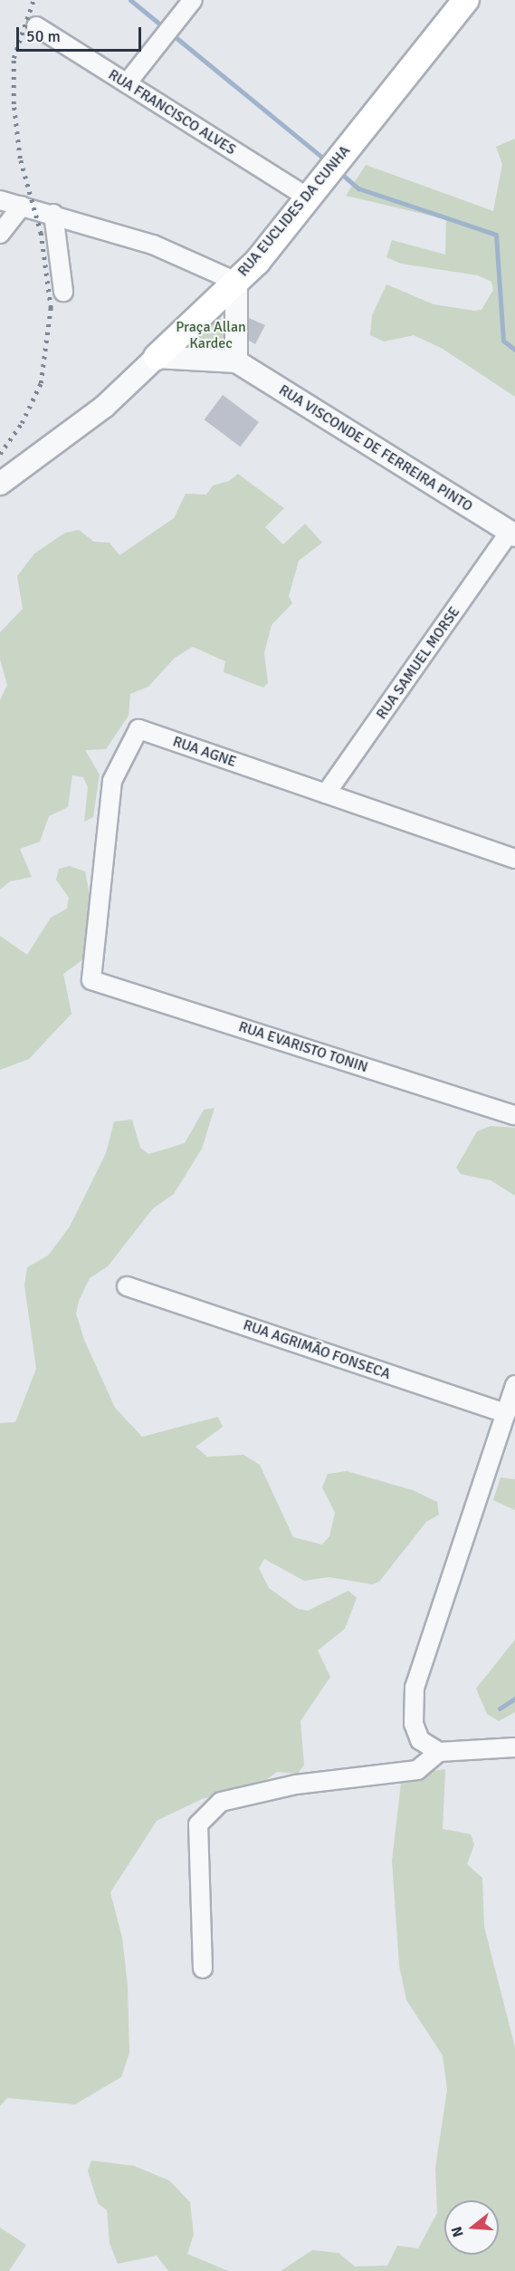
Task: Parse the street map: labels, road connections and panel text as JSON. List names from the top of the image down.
{
  "streets": {
    "main road": ["RUA EUCLIDES DA CUNHA"],
    "street": [
      "RUA FRANCISCO ALVES",
      "RUA VISCONDE DE FERREIRA PINTO",
      "RUA SAMUEL MORSE",
      "RUA AGNE",
      "RUA EVARISTO TONIN",
      "RUA AGRIMÃO FONSECA"
    ]
  },
  "crossings": [
    ["RUA FRANCISCO ALVES", "RUA EUCLIDES DA CUNHA"],
    ["RUA EUCLIDES DA CUNHA", "RUA VISCONDE DE FERREIRA PINTO"],
    ["RUA VISCONDE DE FERREIRA PINTO", "RUA SAMUEL MORSE"],
    ["RUA SAMUEL MORSE", "RUA AGNE"],
    ["RUA AGNE", "RUA EVARISTO TONIN"]
  ],
  "parks": ["Praça Allan Kardec"],
  "scale_bar": "50 m",
  "north": "left"
}
